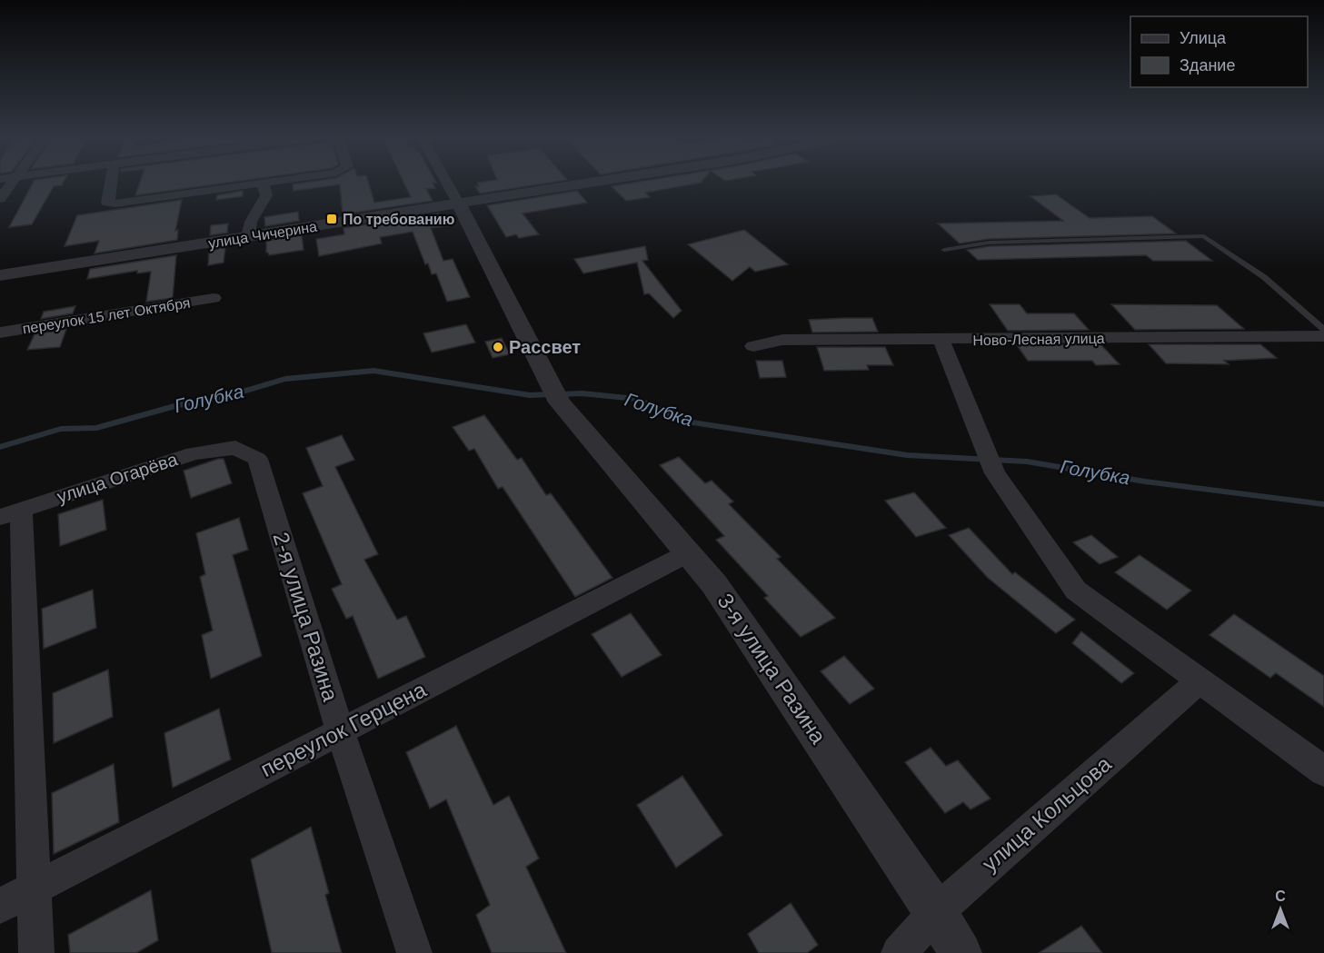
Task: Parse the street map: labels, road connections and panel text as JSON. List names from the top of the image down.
{
  "streets": {
    "street": [
      "улица Чичерина",
      "переулок 15 лет Октября",
      "Ново-Лесная улица",
      "улица Огарёва",
      "2-я улица Разина",
      "3-я улица Разина",
      "переулок Герцена",
      "улица Кольцова"
    ]
  },
  "crossings": [
    ["улица Чичерина", "3-я улица Разина"],
    ["улица Огарёва", "2-я улица Разина"],
    ["2-я улица Разина", "переулок Герцена"],
    ["3-я улица Разина", "переулок Герцена"],
    ["3-я улица Разина", "улица Кольцова"]
  ],
  "water": ["Голубка"],
  "places": {
    "transit": ["По требованию"],
    "other": ["Рассвет"]
  },
  "legend": ["Улица", "Здание"],
  "north": "top"
}
